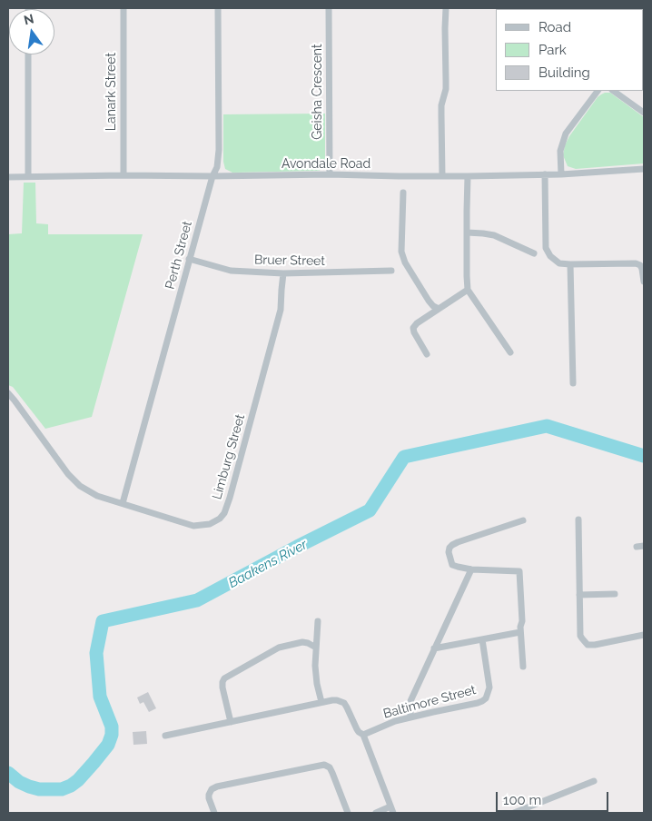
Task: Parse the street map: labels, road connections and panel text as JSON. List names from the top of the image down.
{
  "streets": {
    "street": [
      "Lanark Street",
      "Geisha Crescent",
      "Avondale Road",
      "Perth Street",
      "Bruer Street",
      "Limburg Street",
      "Baltimore Street"
    ]
  },
  "crossings": [
    ["Lanark Street", "Avondale Road"],
    ["Geisha Crescent", "Avondale Road"],
    ["Avondale Road", "Perth Street"],
    ["Perth Street", "Bruer Street"],
    ["Perth Street", "Limburg Street"],
    ["Bruer Street", "Limburg Street"]
  ],
  "water": ["Baakens River"],
  "legend": ["Road", "Park", "Building"],
  "scale_bar": "100 m",
  "north": "top"
}
